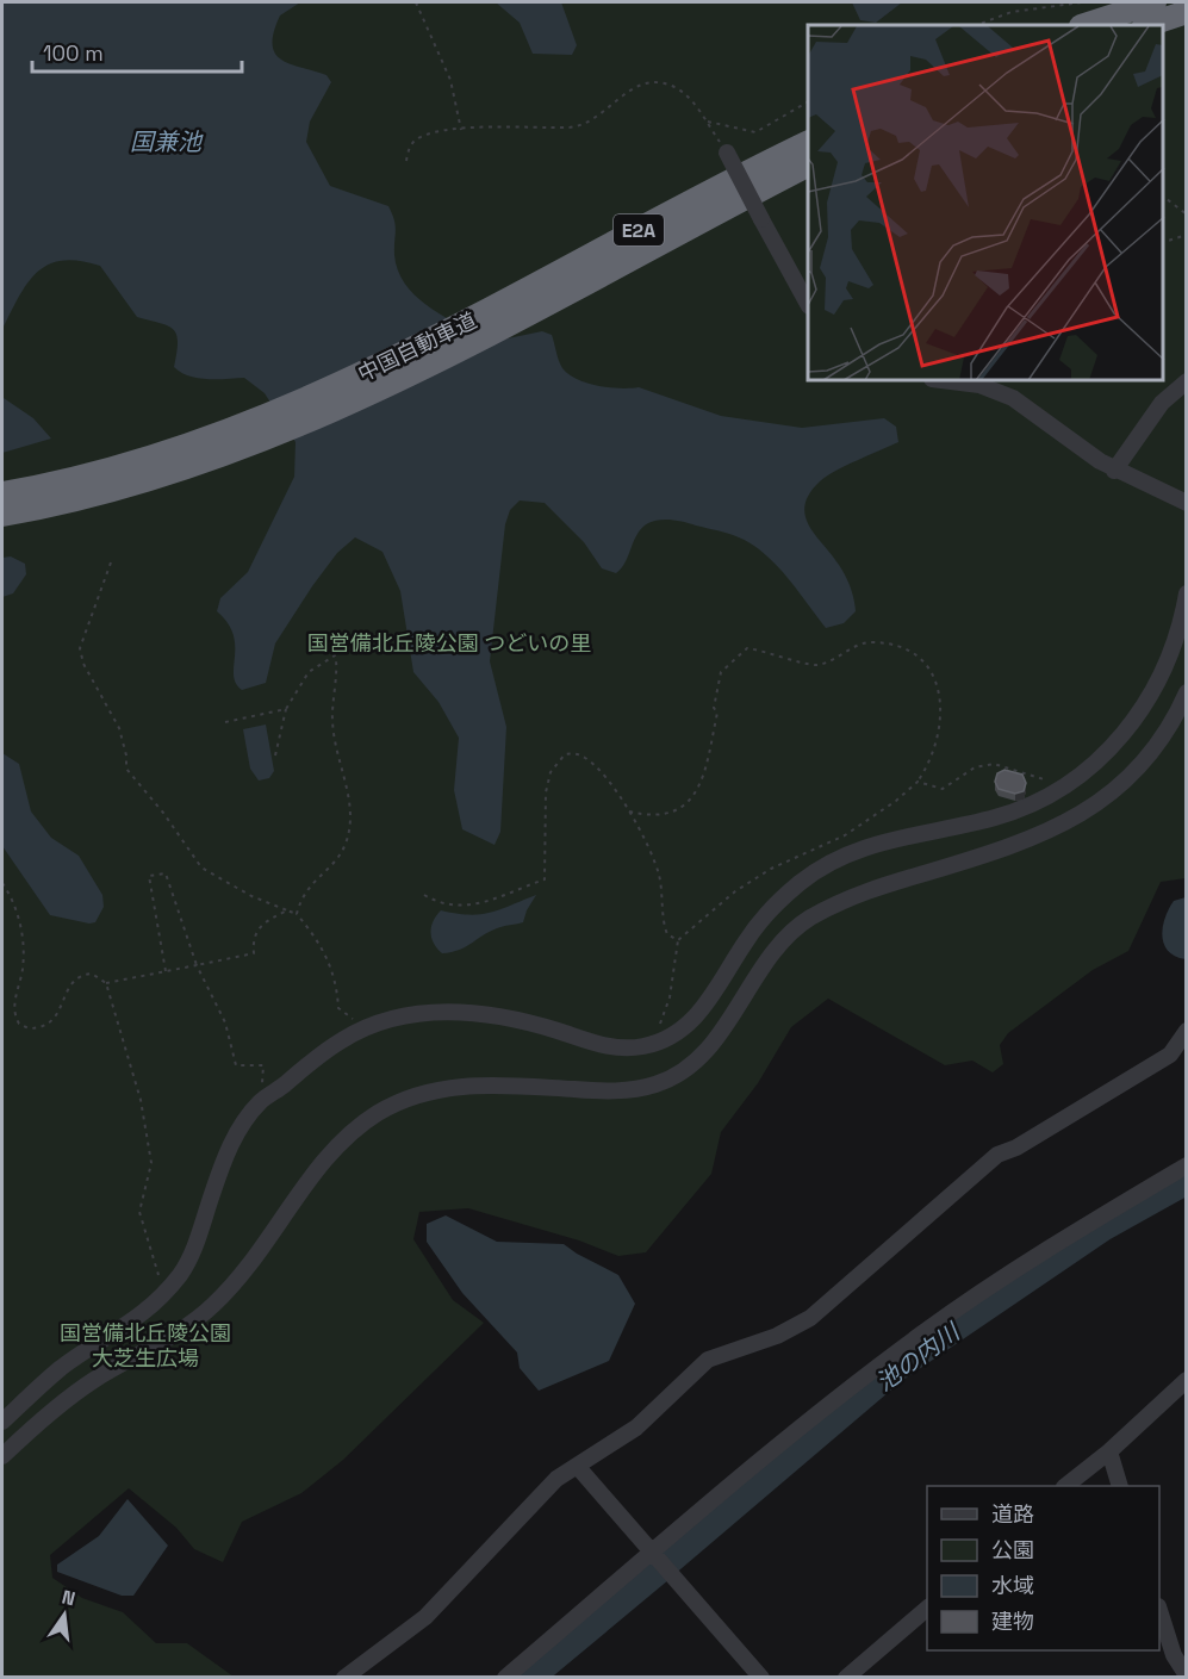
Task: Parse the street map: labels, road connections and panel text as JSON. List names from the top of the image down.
{
  "streets": {
    "highway": ["E2A", "中国自動車道"]
  },
  "water": ["国兼池", "池の内川"],
  "parks": ["国営備北丘陵公園 つどいの里", "国営備北丘陵公園 大芝生広場"],
  "legend": [
    "道路",
    "公園",
    "水域",
    "建物"
  ],
  "scale_bar": "100 m",
  "north": "top"
}
